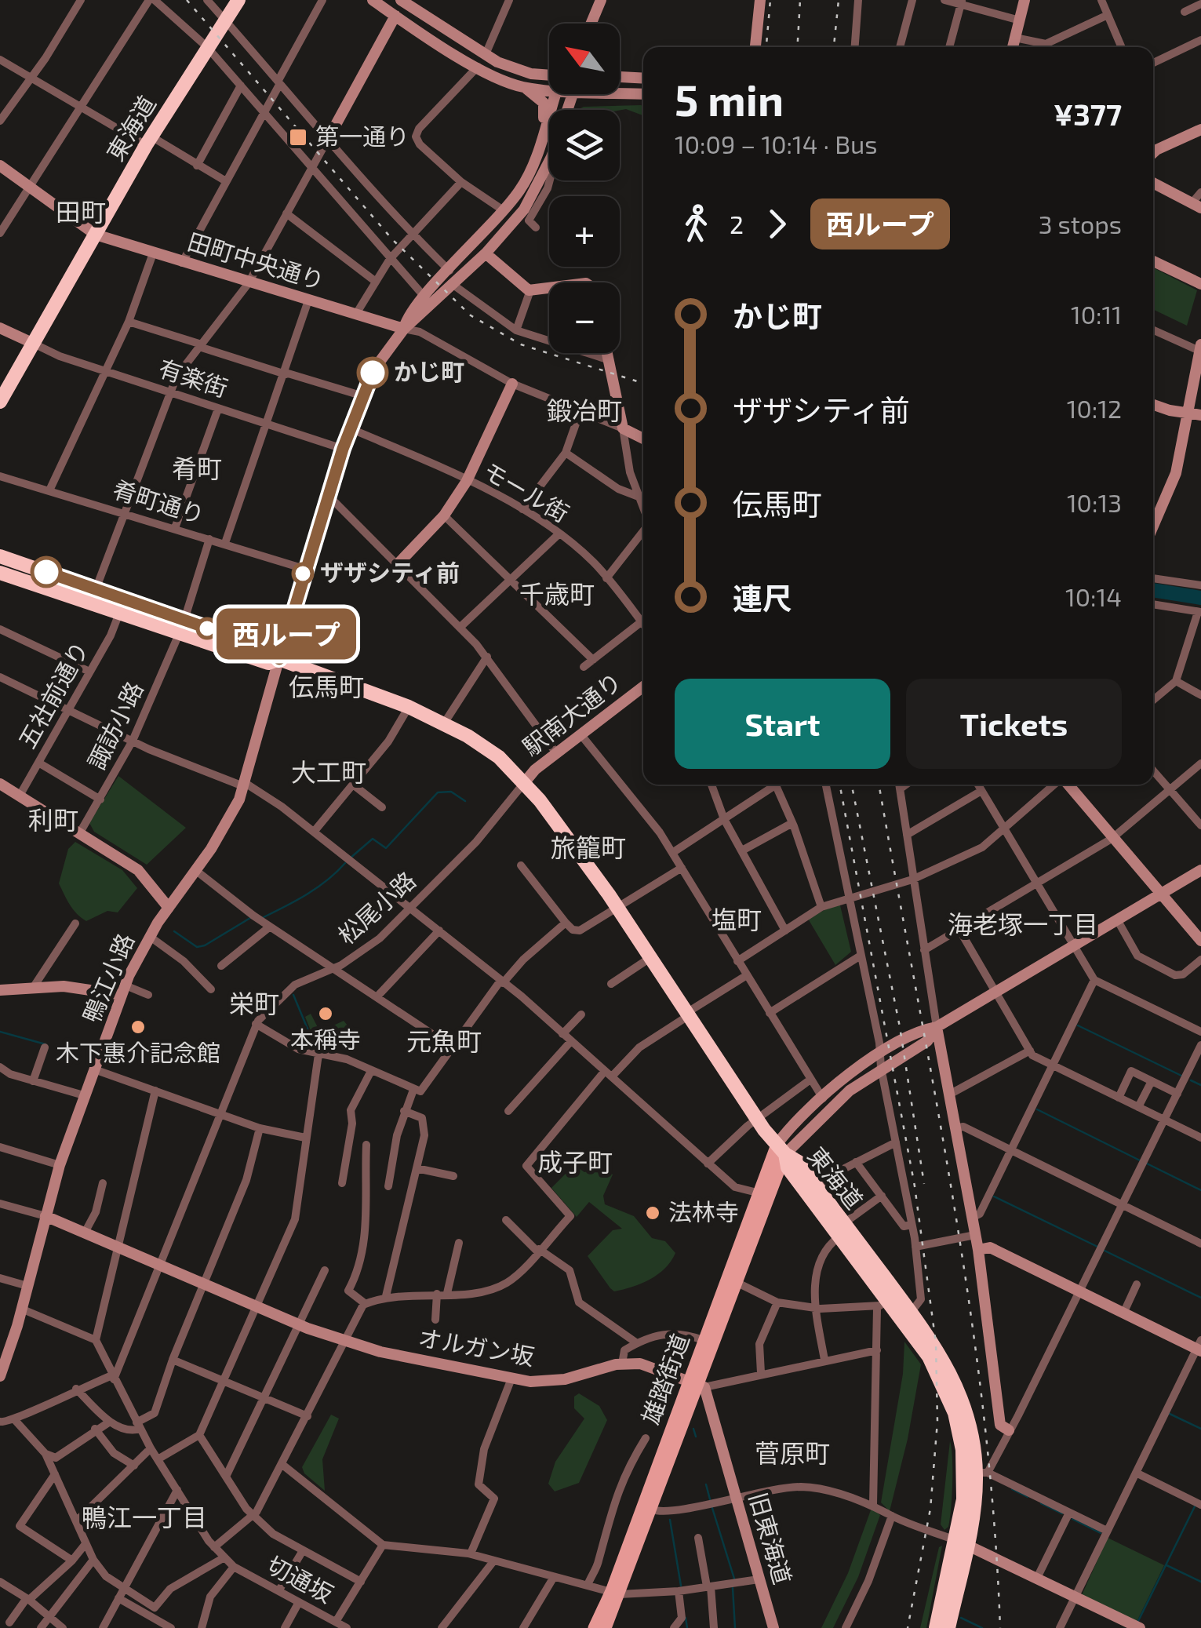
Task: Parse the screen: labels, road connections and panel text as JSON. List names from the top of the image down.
{
  "streets": {
    "highway": ["東海道"],
    "main road": ["雄踏街道"],
    "street": [
      "田町中央通り",
      "有楽街",
      "モール街",
      "肴町通り",
      "五社前通り",
      "駅南大通り",
      "諏訪小路",
      "松尾小路",
      "鴨江小路",
      "オルガン坂",
      "旧東海道",
      "切通坂"
    ]
  },
  "crossings": [
    ["東海道", "田町中央通り"],
    ["東海道", "有楽街"],
    ["東海道", "駅南大通り"],
    ["東海道", "諏訪小路"],
    ["東海道", "松尾小路"],
    ["東海道", "鴨江小路"],
    ["東海道", "雄踏街道"],
    ["田町中央通り", "鴨江小路"],
    ["有楽街", "鴨江小路"],
    ["モール街", "鴨江小路"],
    ["肴町通り", "諏訪小路"],
    ["肴町通り", "鴨江小路"],
    ["駅南大通り", "松尾小路"],
    ["松尾小路", "オルガン坂"],
    ["松尾小路", "切通坂"],
    ["鴨江小路", "オルガン坂"],
    ["オルガン坂", "雄踏街道"],
    ["オルガン坂", "旧東海道"],
    ["雄踏街道", "旧東海道"]
  ],
  "districts": [
    "田町",
    "鍛冶町",
    "肴町",
    "千歳町",
    "伝馬町",
    "大工町",
    "利町",
    "旅籠町",
    "塩町",
    "海老塚一丁目",
    "栄町",
    "元魚町",
    "成子町",
    "菅原町",
    "鴨江一丁目"
  ],
  "places": {
    "transit": ["第一通り"],
    "other": [
      "かじ町",
      "ザザシティ前",
      "本稱寺",
      "木下惠介記念館",
      "法林寺"
    ]
  },
  "lines": ["bus line 西ループ"],
  "north": "top left",
  "page": {
    "on_map": "西ループ",
    "map_buttons": ["+", "−"],
    "heading": ["5 min", "10:09 – 10:14 · Bus", "¥377"],
    "legs": ["2", "西ループ", "3 stops"],
    "list": [
      {
        "name": "かじ町",
        "value": "10:11"
      },
      {
        "name": "ザザシティ前",
        "value": "10:12"
      },
      {
        "name": "伝馬町",
        "value": "10:13"
      },
      {
        "name": "連尺",
        "value": "10:14"
      }
    ],
    "buttons": ["Start", "Tickets"]
  }
}
